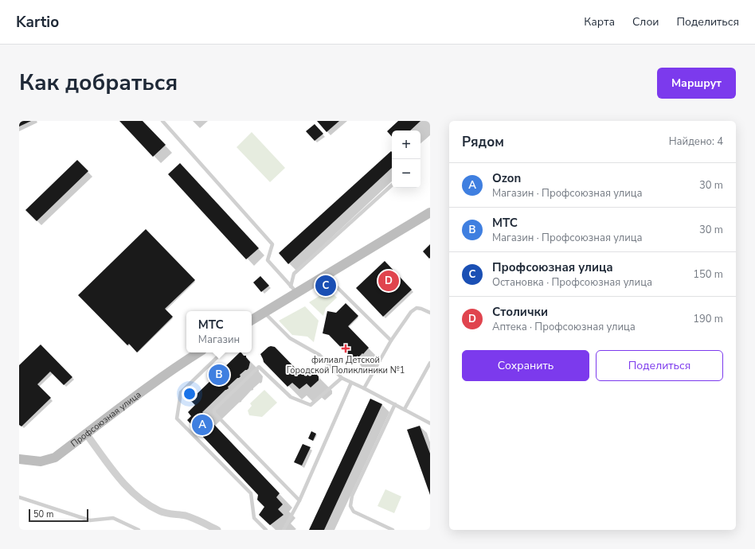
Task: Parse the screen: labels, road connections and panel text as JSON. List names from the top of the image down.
{
  "streets": {
    "main road": ["Профсоюзная улица"]
  },
  "places": {
    "health": ["филиал Детской Городской Поликлиники №1"]
  },
  "scale_bar": "50 m",
  "page": {
    "header": "Kartio",
    "nav": ["Карта", "Слои", "Поделиться"],
    "title": "Как добраться",
    "buttons": [
      "Маршрут",
      ["Сохранить", "Поделиться"]
    ],
    "heading": ["Рядом", "Найдено: 4"],
    "map_buttons": ["+", "−"],
    "list": [
      {
        "mark": "A",
        "name": "Ozon",
        "note": "Магазин · Профсоюзная улица",
        "value": "30 m"
      },
      {
        "mark": "B",
        "name": "МТС",
        "note": "Магазин · Профсоюзная улица",
        "value": "30 m"
      },
      {
        "mark": "C",
        "name": "Профсоюзная улица",
        "note": "Остановка · Профсоюзная улица",
        "value": "150 m"
      },
      {
        "mark": "D",
        "name": "Столички",
        "note": "Аптека · Профсоюзная улица",
        "value": "190 m"
      }
    ],
    "pins": [
      "D",
      "C",
      "B",
      "A"
    ],
    "popup": ["МТС", "Магазин"],
    "scale": "50 m"
  }
}
